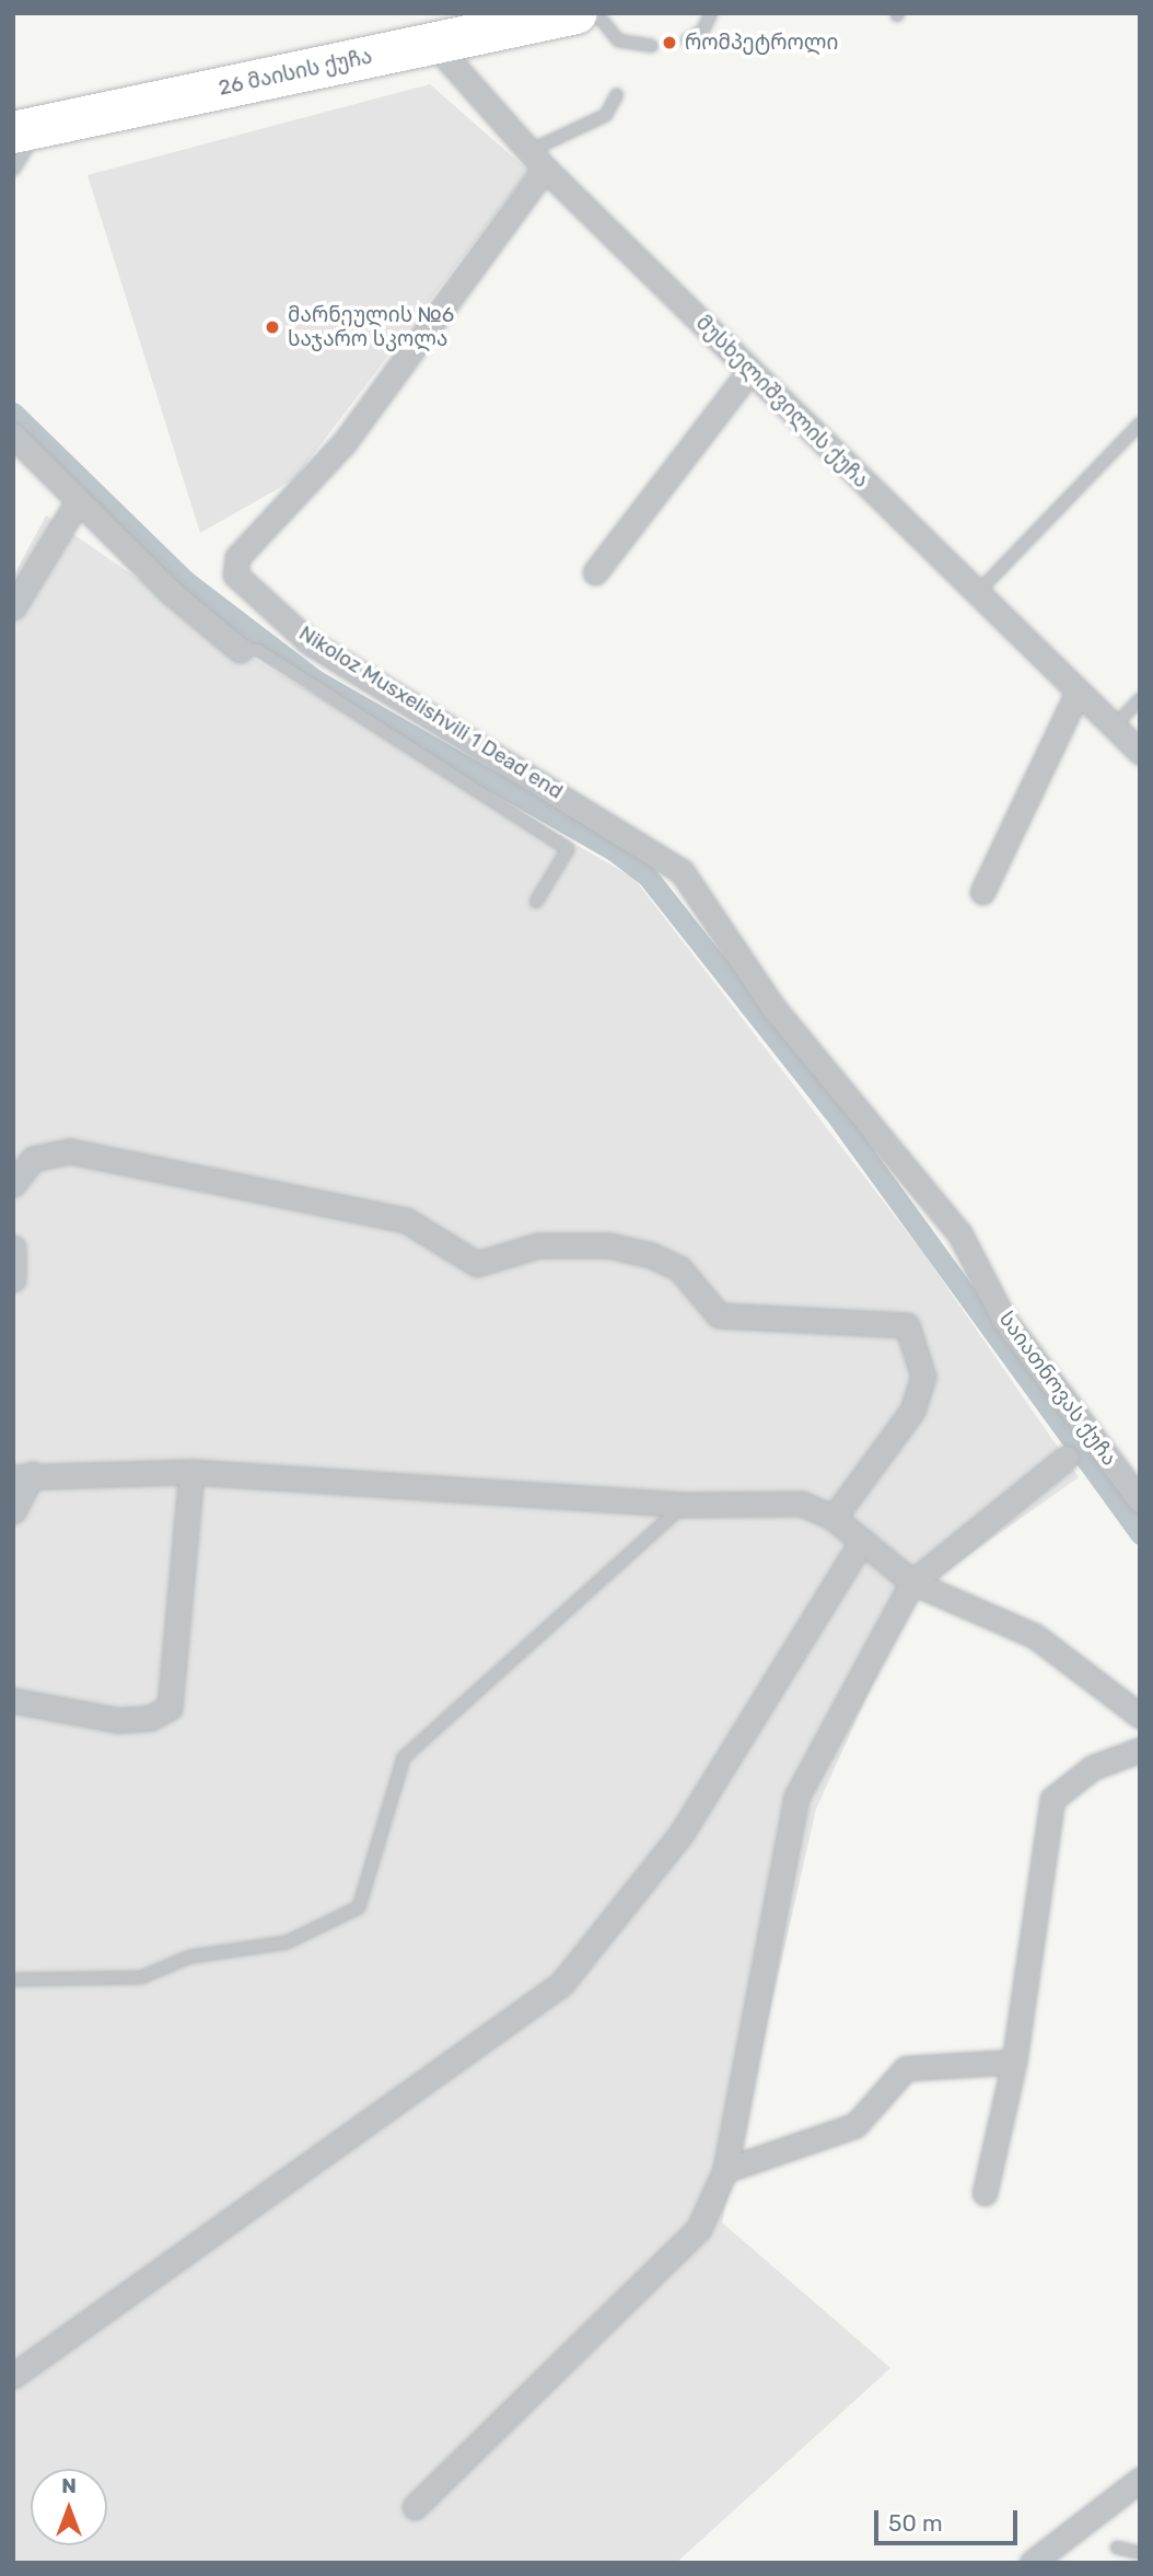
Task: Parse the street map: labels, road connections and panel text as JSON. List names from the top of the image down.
{
  "streets": {
    "highway": ["26 მაისის ქუჩა"],
    "street": ["მუსხელიშვილის ქუჩა", "Nikoloz Musxelishvili 1 Dead end", "საიათნოვას ქუჩა"]
  },
  "crossings": [
    ["26 მაისის ქუჩა", "მუსხელიშვილის ქუჩა"],
    ["მუსხელიშვილის ქუჩა", "Nikoloz Musxelishvili 1 Dead end"],
    ["Nikoloz Musxelishvili 1 Dead end", "საიათნოვას ქუჩა"]
  ],
  "places": ["რომპეტროლი", "მარნეულის №6 საჯარო სკოლა"],
  "scale_bar": "50 m",
  "north": "top"
}
